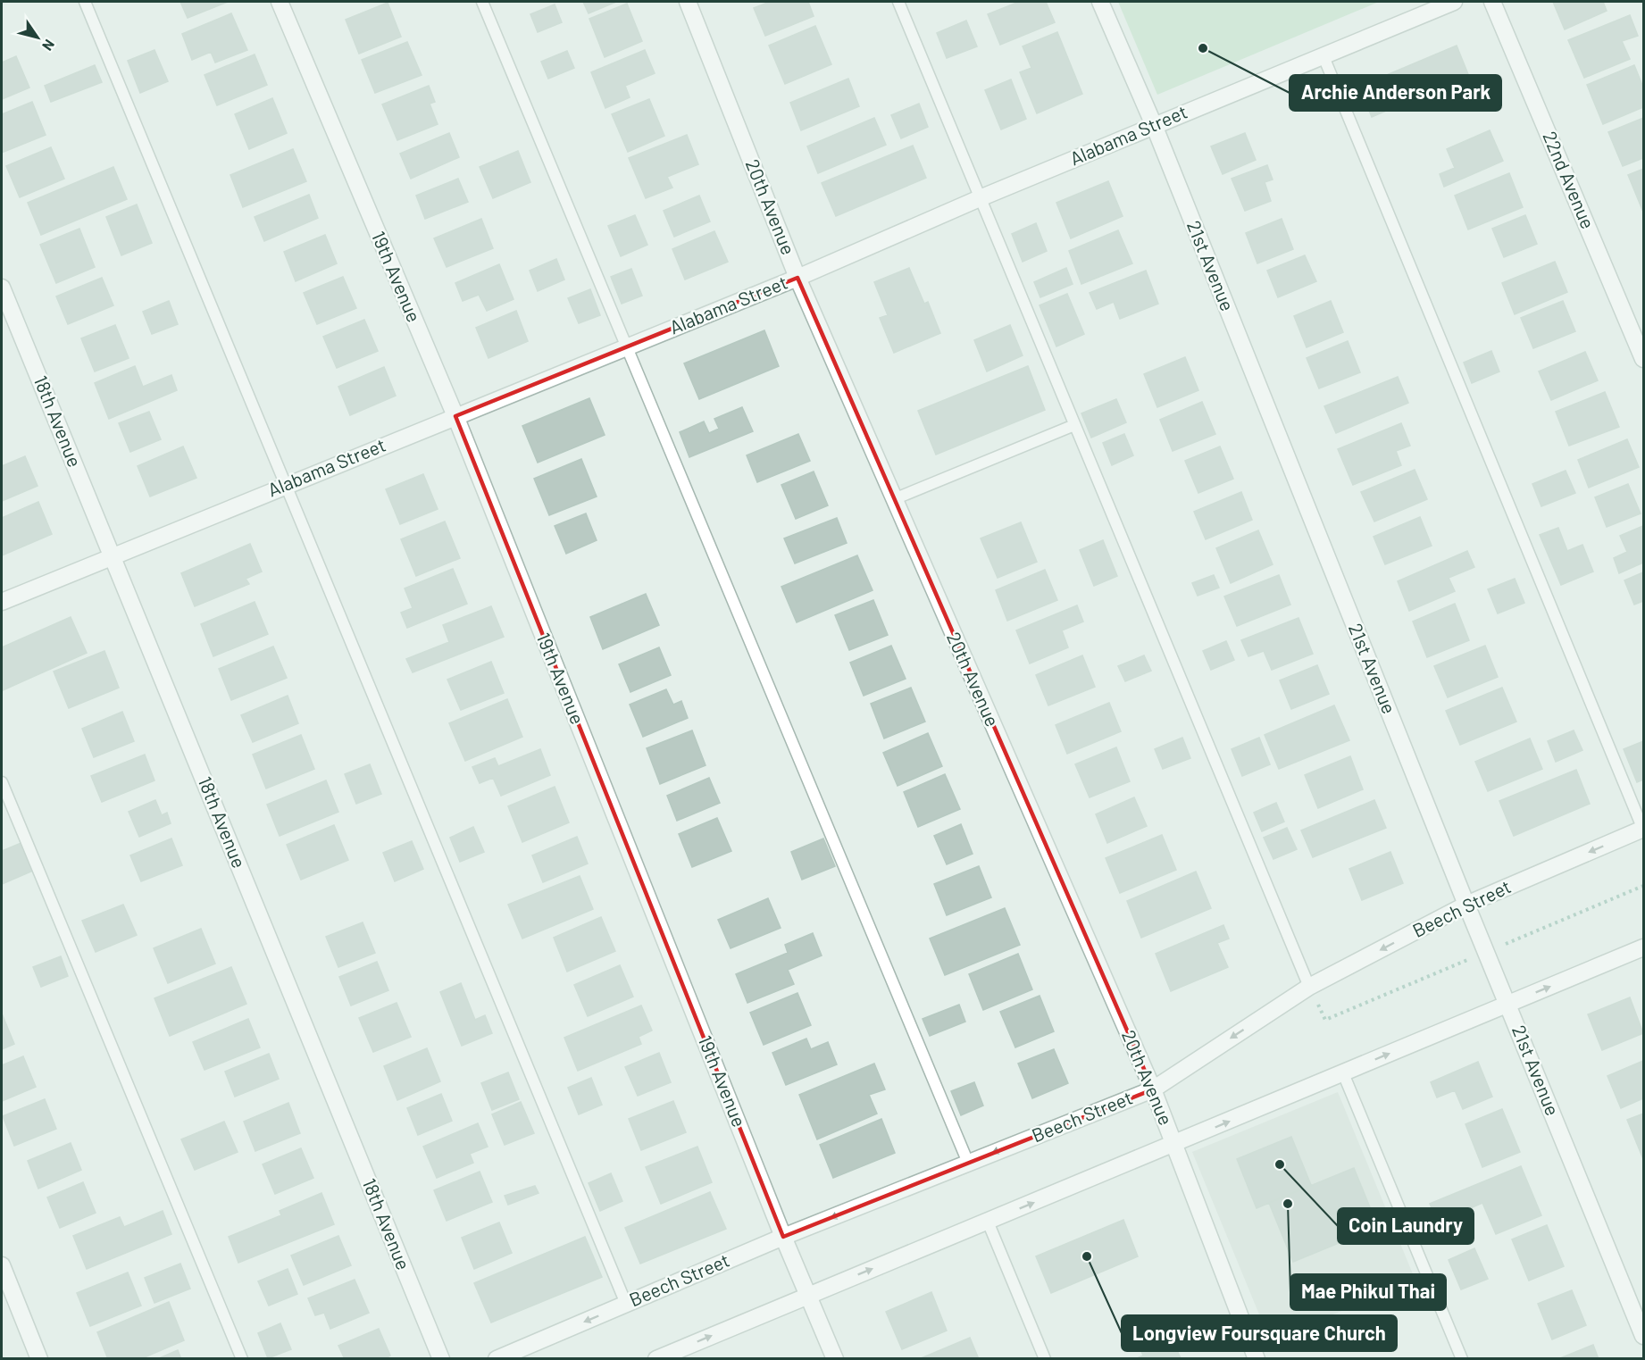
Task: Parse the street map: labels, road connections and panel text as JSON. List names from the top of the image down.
{
  "streets": {
    "street": [
      "Alabama Street",
      "22nd Avenue",
      "20th Avenue",
      "21st Avenue",
      "19th Avenue",
      "18th Avenue",
      "Beech Street"
    ]
  },
  "crossings": [
    ["Alabama Street", "20th Avenue"],
    ["Alabama Street", "21st Avenue"],
    ["Alabama Street", "19th Avenue"],
    ["Alabama Street", "18th Avenue"],
    ["20th Avenue", "Beech Street"],
    ["21st Avenue", "Beech Street"],
    ["19th Avenue", "Beech Street"]
  ],
  "places": [
    "Archie Anderson Park",
    "Coin Laundry",
    "Mae Phikul Thai",
    "Longview Foursquare Church"
  ],
  "north": "bottom right"
}
